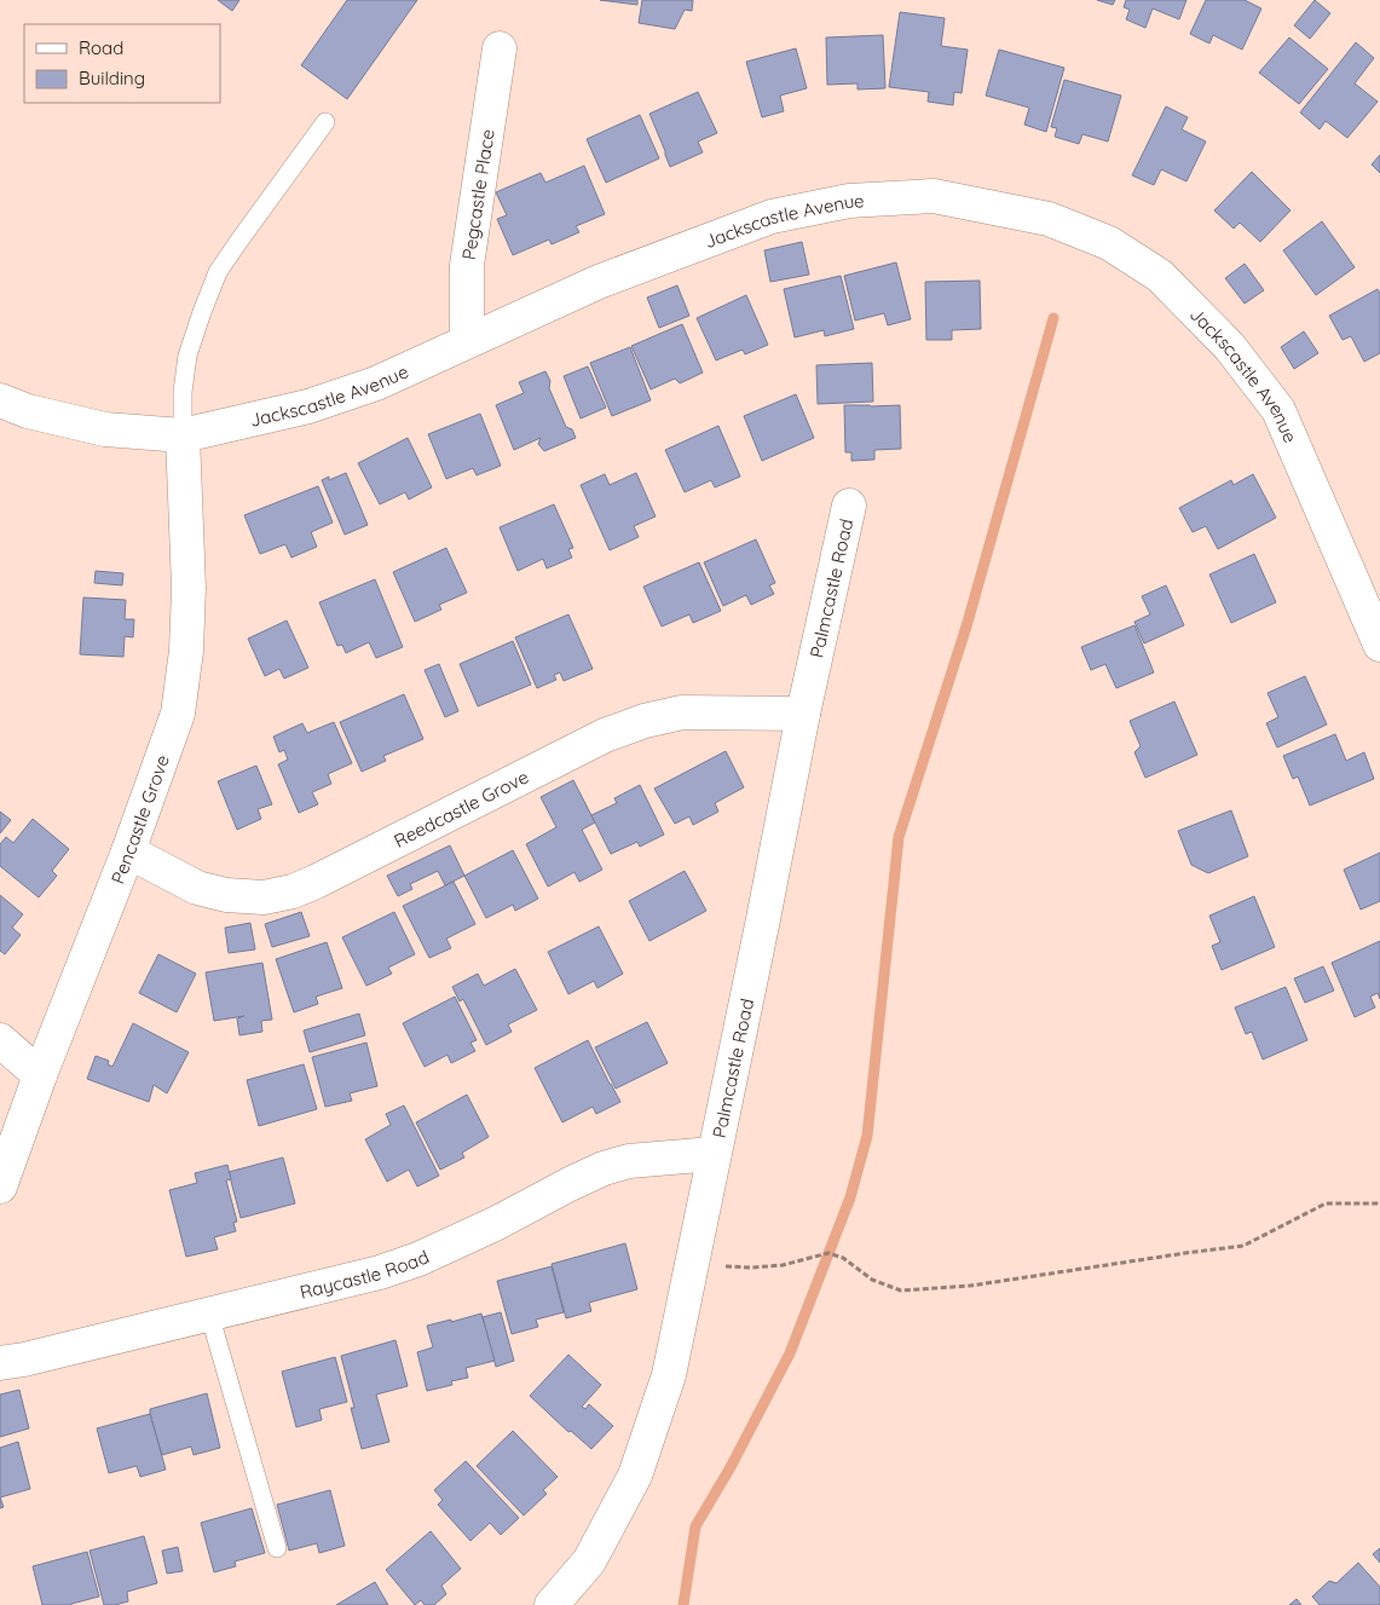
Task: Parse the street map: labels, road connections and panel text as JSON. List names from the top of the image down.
{
  "streets": {
    "street": [
      "Pegcastle Place",
      "Jackscastle Avenue",
      "Palmcastle Road",
      "Reedcastle Grove",
      "Pencastle Grove",
      "Raycastle Road"
    ]
  },
  "crossings": [
    ["Pegcastle Place", "Jackscastle Avenue"],
    ["Jackscastle Avenue", "Pencastle Grove"],
    ["Palmcastle Road", "Reedcastle Grove"],
    ["Palmcastle Road", "Raycastle Road"],
    ["Reedcastle Grove", "Pencastle Grove"]
  ],
  "legend": ["Road", "Building"]
}
